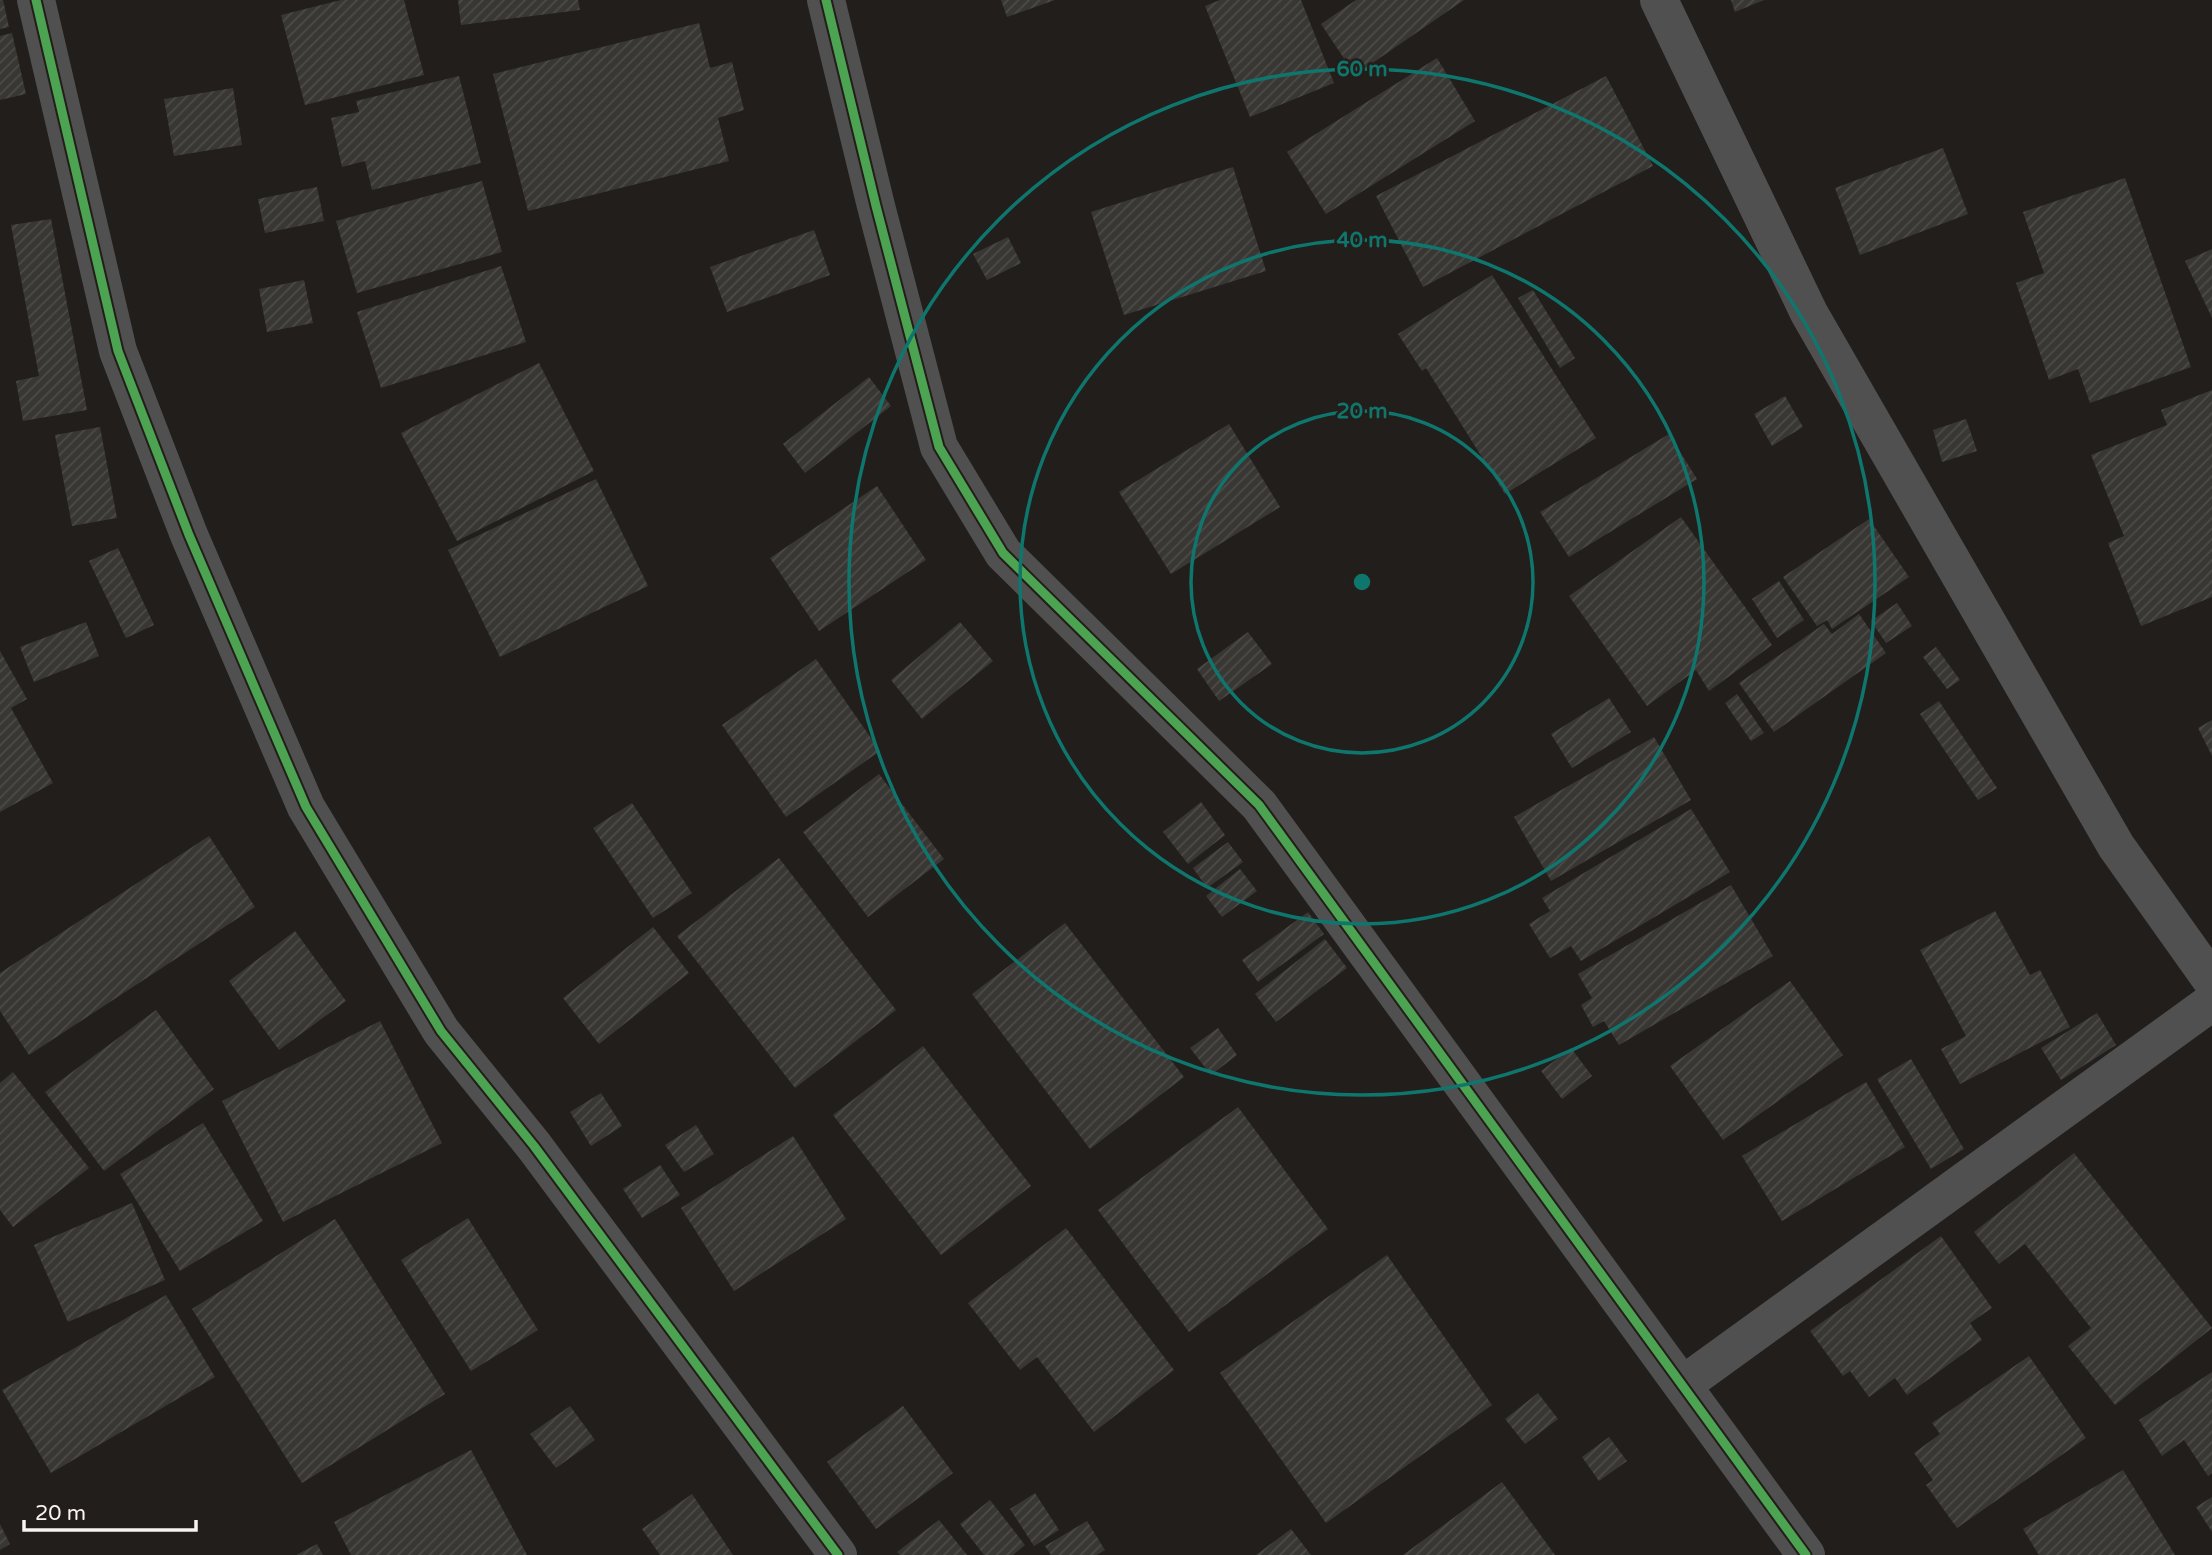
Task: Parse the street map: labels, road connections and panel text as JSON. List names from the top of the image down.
{
  "scale_bar": "20 m",
  "rings": ["60 m", "40 m", "20 m"]
}
